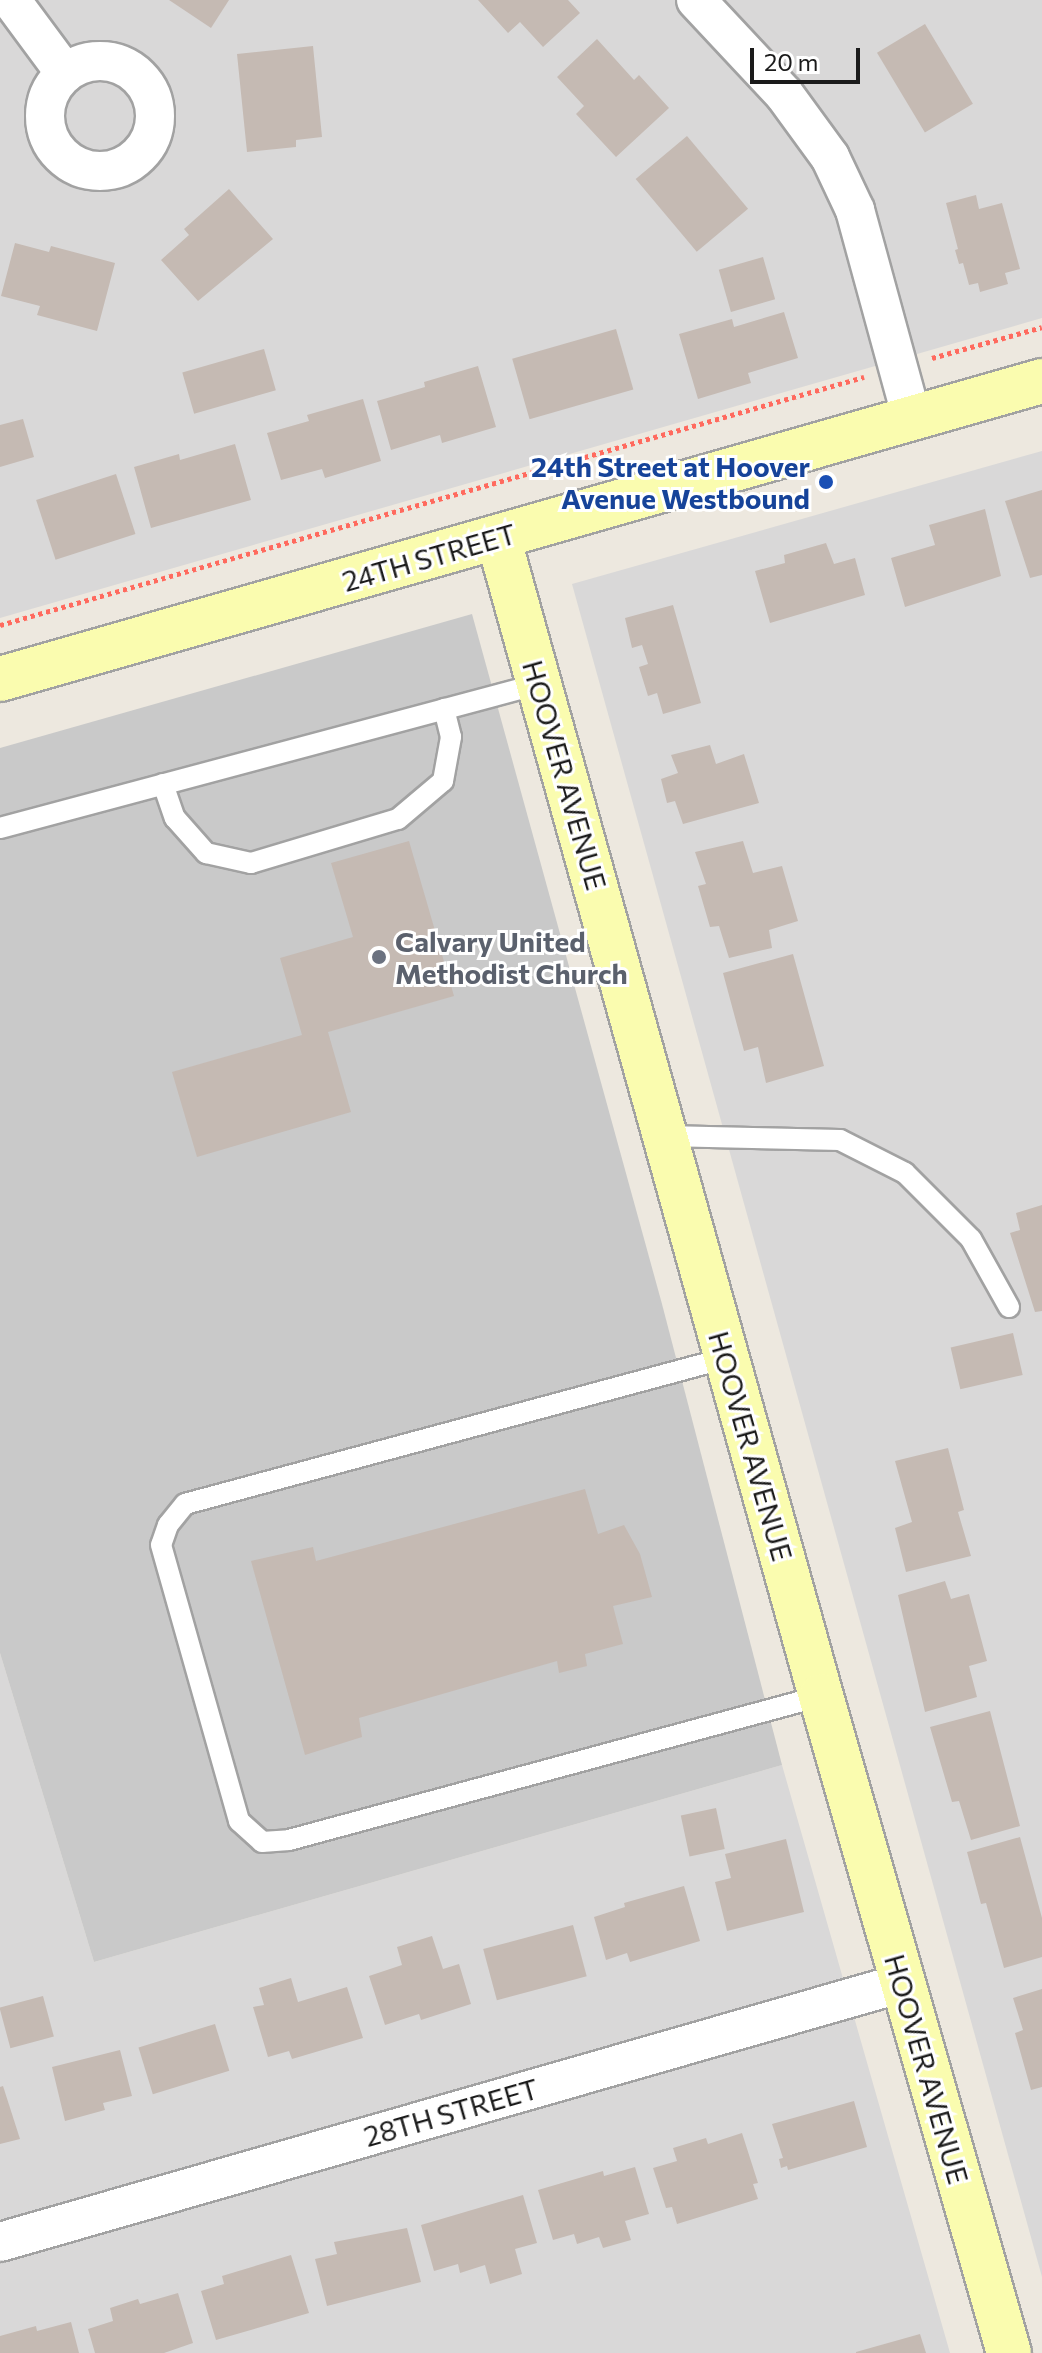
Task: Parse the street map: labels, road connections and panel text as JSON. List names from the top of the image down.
{
  "streets": {
    "street": ["24TH STREET", "HOOVER AVENUE", "28TH STREET"]
  },
  "crossings": [
    ["24TH STREET", "HOOVER AVENUE"],
    ["HOOVER AVENUE", "28TH STREET"]
  ],
  "places": ["24th Street at Hoover Avenue Westbound", "Calvary United Methodist Church"],
  "scale_bar": "20 m"
}
